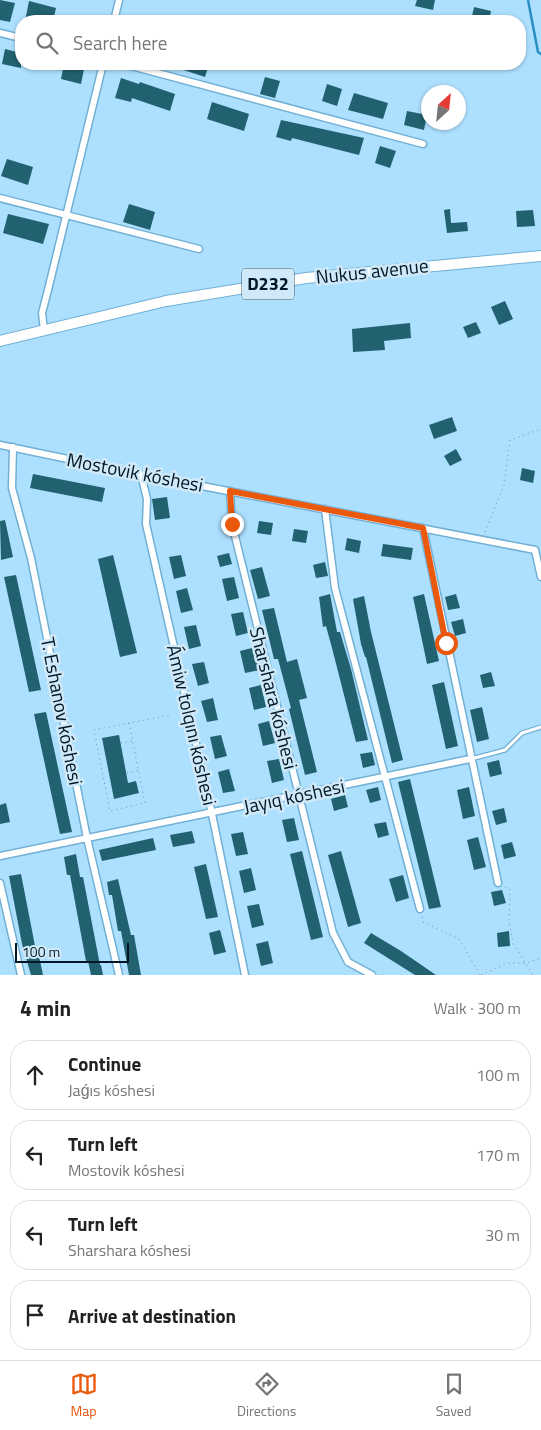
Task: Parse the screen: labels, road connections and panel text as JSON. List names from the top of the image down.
{
  "streets": {
    "main road": ["Nukus avenue", "D232"],
    "street": [
      "Mostovik kóshesi",
      "Sharshara kóshesi",
      "T. Eshanov kóshesi",
      "Ámiw tolqını kóshesi",
      "Jayıq kóshesi"
    ]
  },
  "crossings": [
    ["Mostovik kóshesi", "Sharshara kóshesi"],
    ["Mostovik kóshesi", "T. Eshanov kóshesi"],
    ["Mostovik kóshesi", "Ámiw tolqını kóshesi"],
    ["Sharshara kóshesi", "Jayıq kóshesi"],
    ["T. Eshanov kóshesi", "Jayıq kóshesi"],
    ["Ámiw tolqını kóshesi", "Jayıq kóshesi"]
  ],
  "scale_bar": "100 m",
  "north": "top right",
  "page": {
    "search": "Search here",
    "scale": "100 m",
    "heading": ["4 min", "Walk · 300 m"],
    "list": [
      ["Continue", "Jaǵıs kóshesi", "100 m"],
      ["Turn left", "Mostovik kóshesi", "170 m"],
      ["Turn left", "Sharshara kóshesi", "30 m"],
      "Arrive at destination"
    ],
    "nav": ["Map", "Directions", "Saved"]
  }
}
